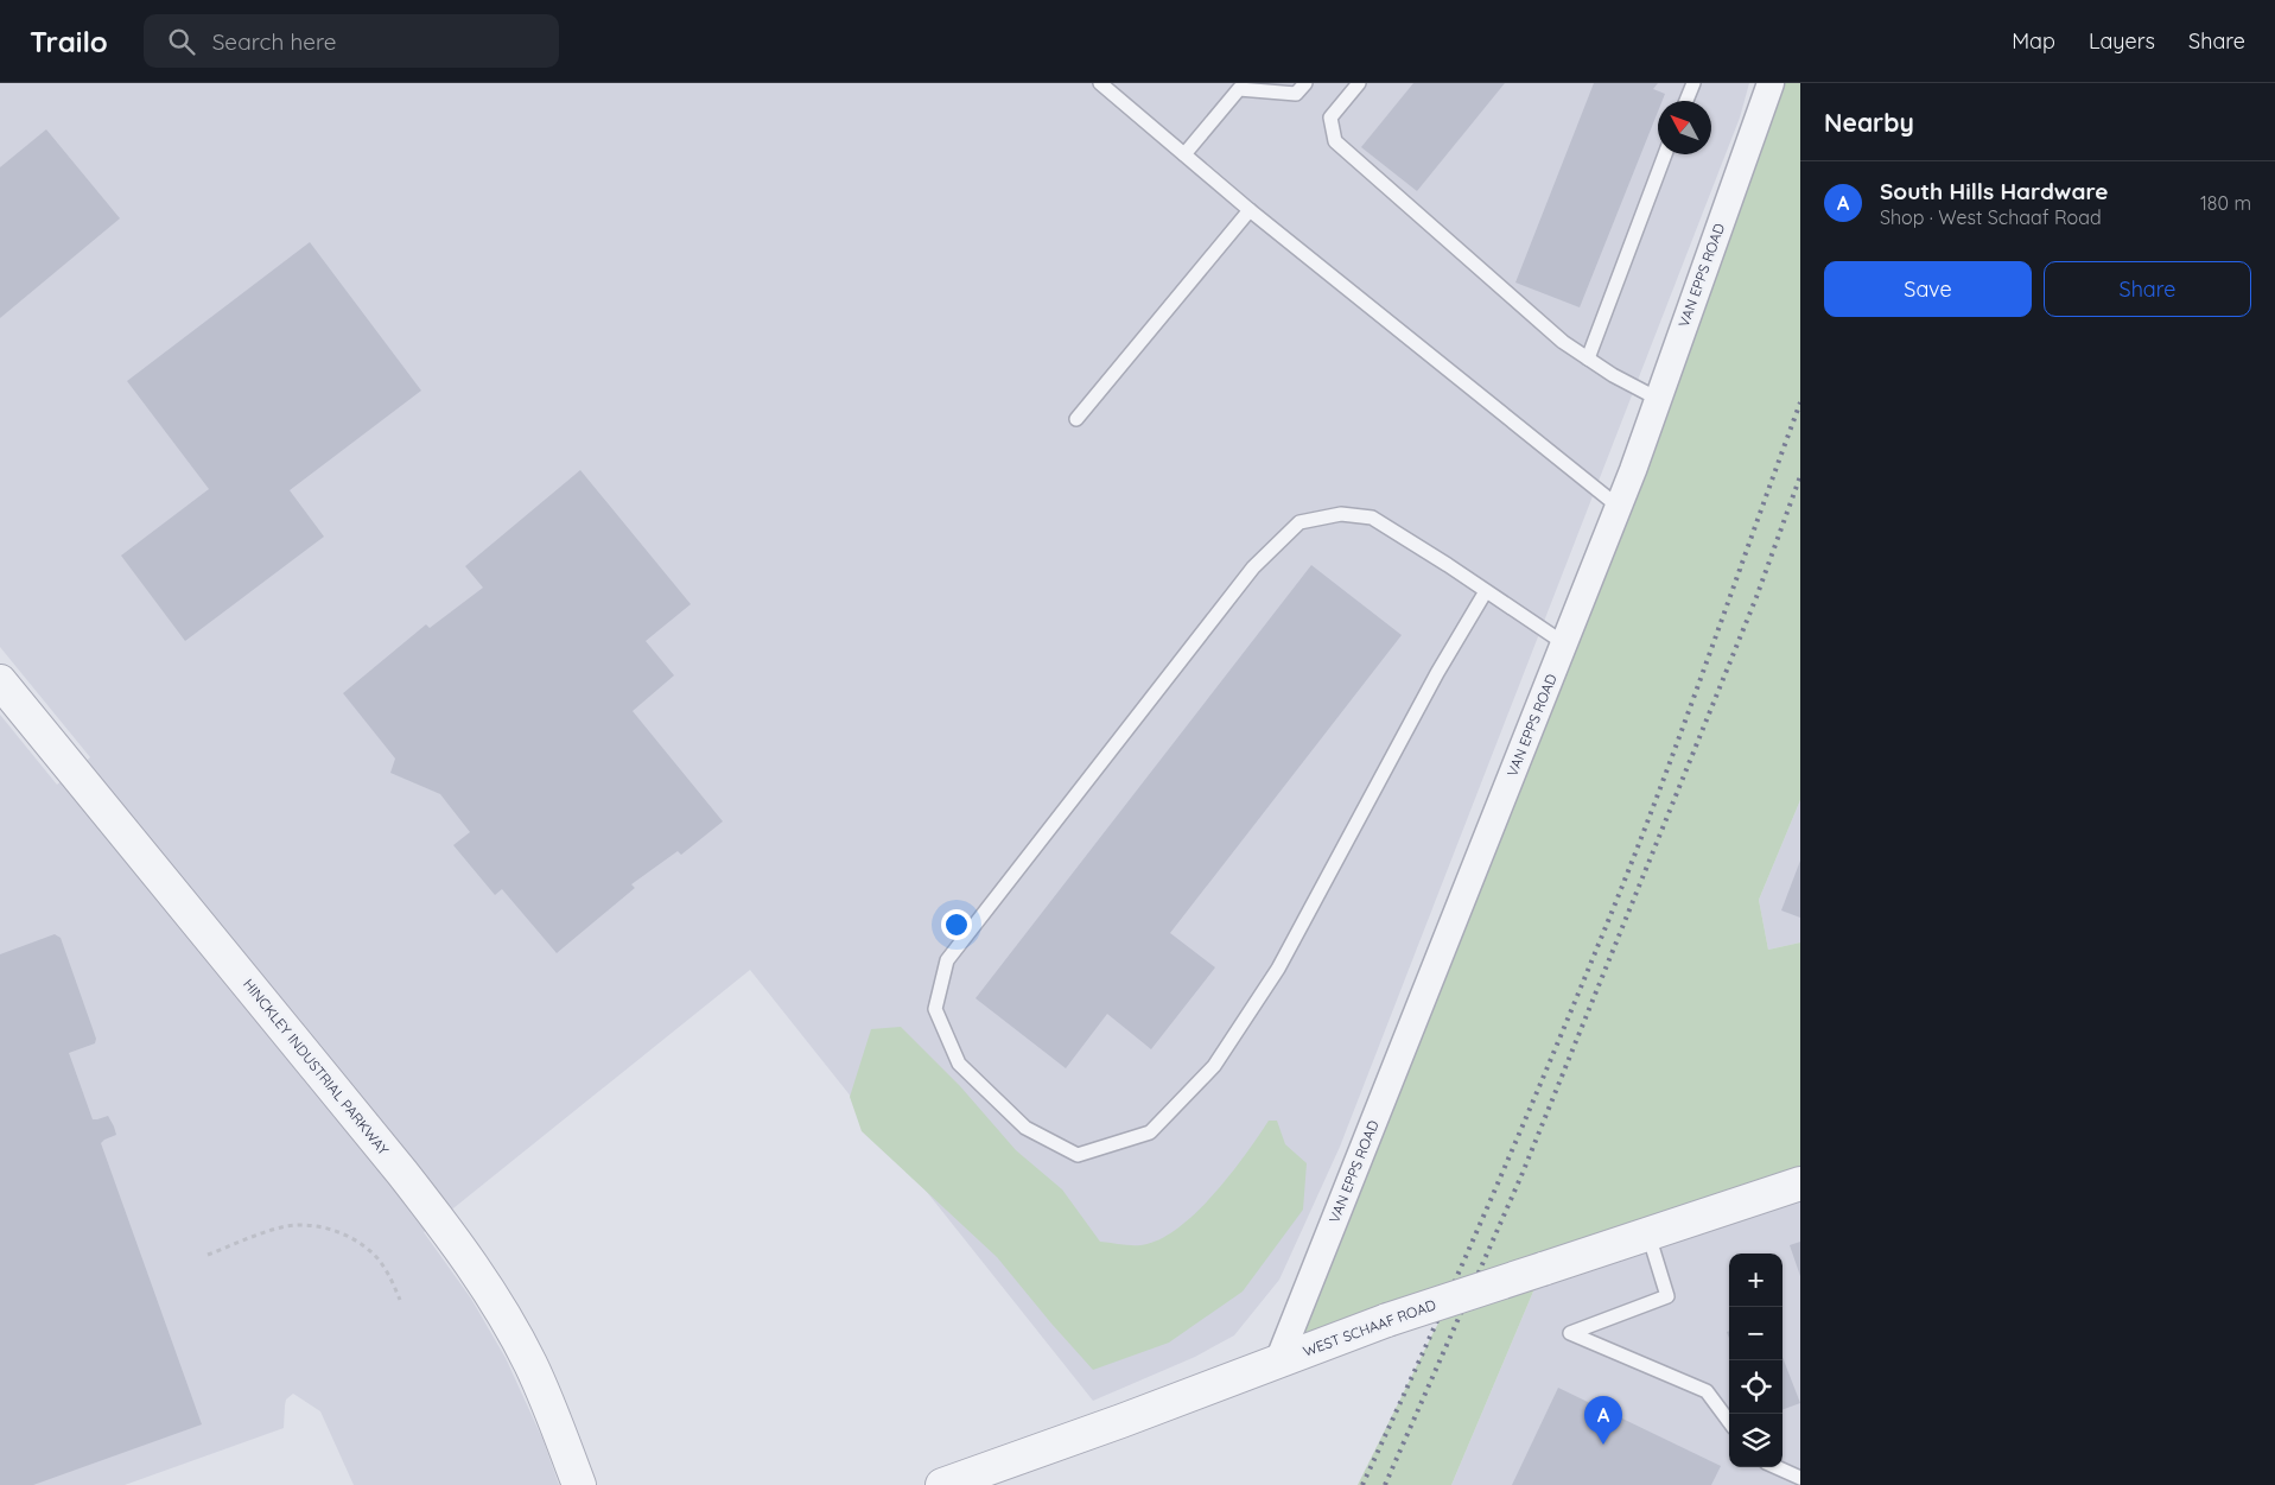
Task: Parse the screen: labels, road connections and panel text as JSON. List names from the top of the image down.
{
  "streets": {
    "street": ["VAN EPPS ROAD", "HINCKLEY INDUSTRIAL PARKWAY", "WEST SCHAAF ROAD"]
  },
  "crossings": [
    ["VAN EPPS ROAD", "WEST SCHAAF ROAD"]
  ],
  "north": "top left",
  "page": {
    "header": "Trailo",
    "search": "Search here",
    "nav": ["Map", "Layers", "Share"],
    "heading": "Nearby",
    "list": [
      {
        "mark": "A",
        "name": "South Hills Hardware",
        "note": "Shop · West Schaaf Road",
        "value": "180 m"
      }
    ],
    "buttons": ["Save", "Share"],
    "map_buttons": ["+", "−"],
    "pins": "A"
  }
}
